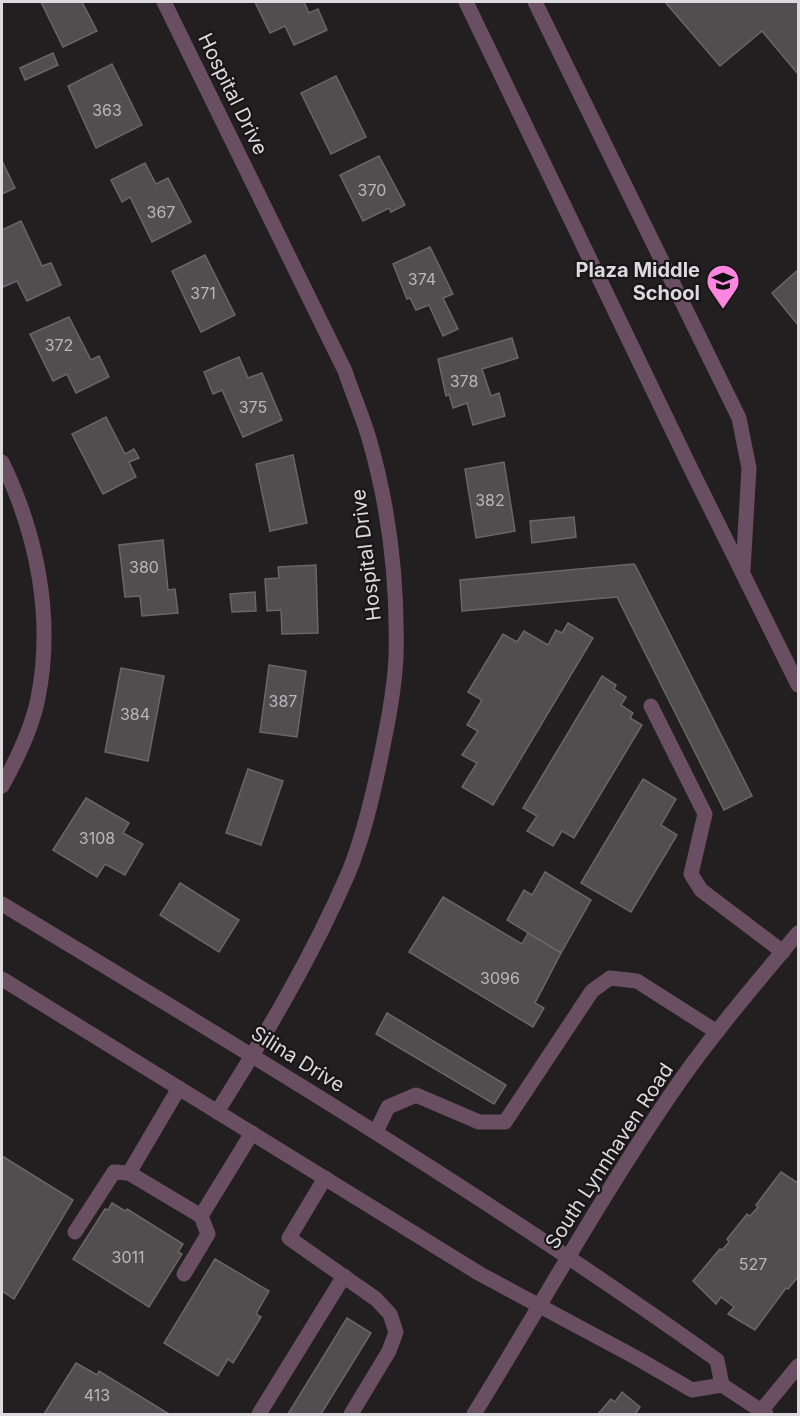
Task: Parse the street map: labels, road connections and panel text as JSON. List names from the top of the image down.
{
  "streets": {
    "street": ["Hospital Drive", "Silina Drive", "South Lynnhaven Road"]
  },
  "crossings": [
    ["Hospital Drive", "Silina Drive"],
    ["Silina Drive", "South Lynnhaven Road"]
  ],
  "places": {
    "school or university": ["Plaza Middle School"]
  },
  "house_numbers": [
    "363",
    "370",
    "367",
    "374",
    "371",
    "372",
    "378",
    "375",
    "382",
    "380",
    "387",
    "384",
    "3108",
    "3096",
    "3011",
    "527",
    "413"
  ]
}
